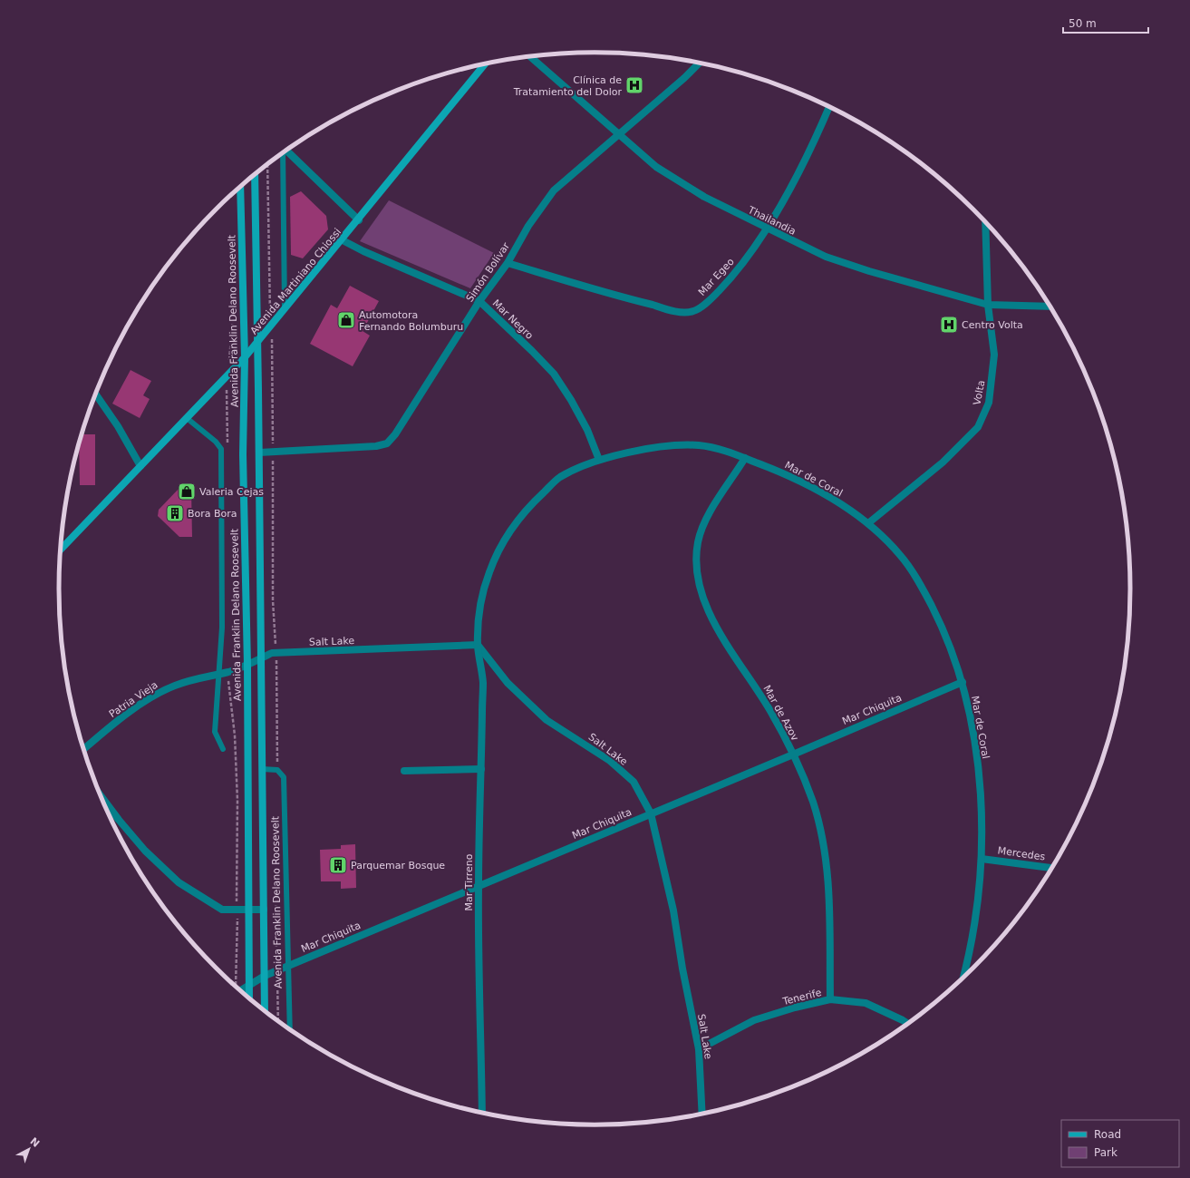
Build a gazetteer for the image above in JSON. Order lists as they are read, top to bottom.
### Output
{
  "streets": {
    "main road": ["Avenida Martiniano Chiossi", "Avenida Franklin Delano Roosevelt"],
    "street": [
      "Thailandia",
      "Simón Bolívar",
      "Mar Egeo",
      "Mar Negro",
      "Volta",
      "Mar de Coral",
      "Salt Lake",
      "Patria Vieja",
      "Mar Chiquita",
      "Mar de Azov",
      "Mercedes",
      "Mar Tirreno",
      "Tenerife"
    ]
  },
  "crossings": [
    ["Thailandia", "Simón Bolívar"],
    ["Thailandia", "Mar Egeo"],
    ["Thailandia", "Volta"],
    ["Simón Bolívar", "Mar Egeo"],
    ["Simón Bolívar", "Mar Negro"],
    ["Simón Bolívar", "Avenida Franklin Delano Roosevelt"],
    ["Avenida Martiniano Chiossi", "Mar Negro"],
    ["Avenida Martiniano Chiossi", "Avenida Franklin Delano Roosevelt"],
    ["Mar Negro", "Mar de Coral"],
    ["Avenida Franklin Delano Roosevelt", "Salt Lake"],
    ["Avenida Franklin Delano Roosevelt", "Patria Vieja"],
    ["Avenida Franklin Delano Roosevelt", "Mar Chiquita"],
    ["Volta", "Mar de Coral"],
    ["Mar de Coral", "Salt Lake"],
    ["Mar de Coral", "Mar Chiquita"],
    ["Mar de Coral", "Mar de Azov"],
    ["Mar de Coral", "Mercedes"],
    ["Mar de Coral", "Mar Tirreno"],
    ["Salt Lake", "Patria Vieja"],
    ["Salt Lake", "Mar Chiquita"],
    ["Salt Lake", "Mar Tirreno"],
    ["Salt Lake", "Tenerife"],
    ["Mar Chiquita", "Mar de Azov"],
    ["Mar Chiquita", "Mar Tirreno"],
    ["Mar de Azov", "Tenerife"]
  ],
  "places": {
    "hospital": ["Clínica de Tratamiento del Dolor", "Centro Volta"],
    "shop": ["Automotora Fernando Bolumburu", "Valeria Cejas"],
    "building": ["Bora Bora", "Parquemar Bosque"]
  },
  "legend": ["Road", "Park"],
  "scale_bar": "50 m",
  "north": "top right"
}
